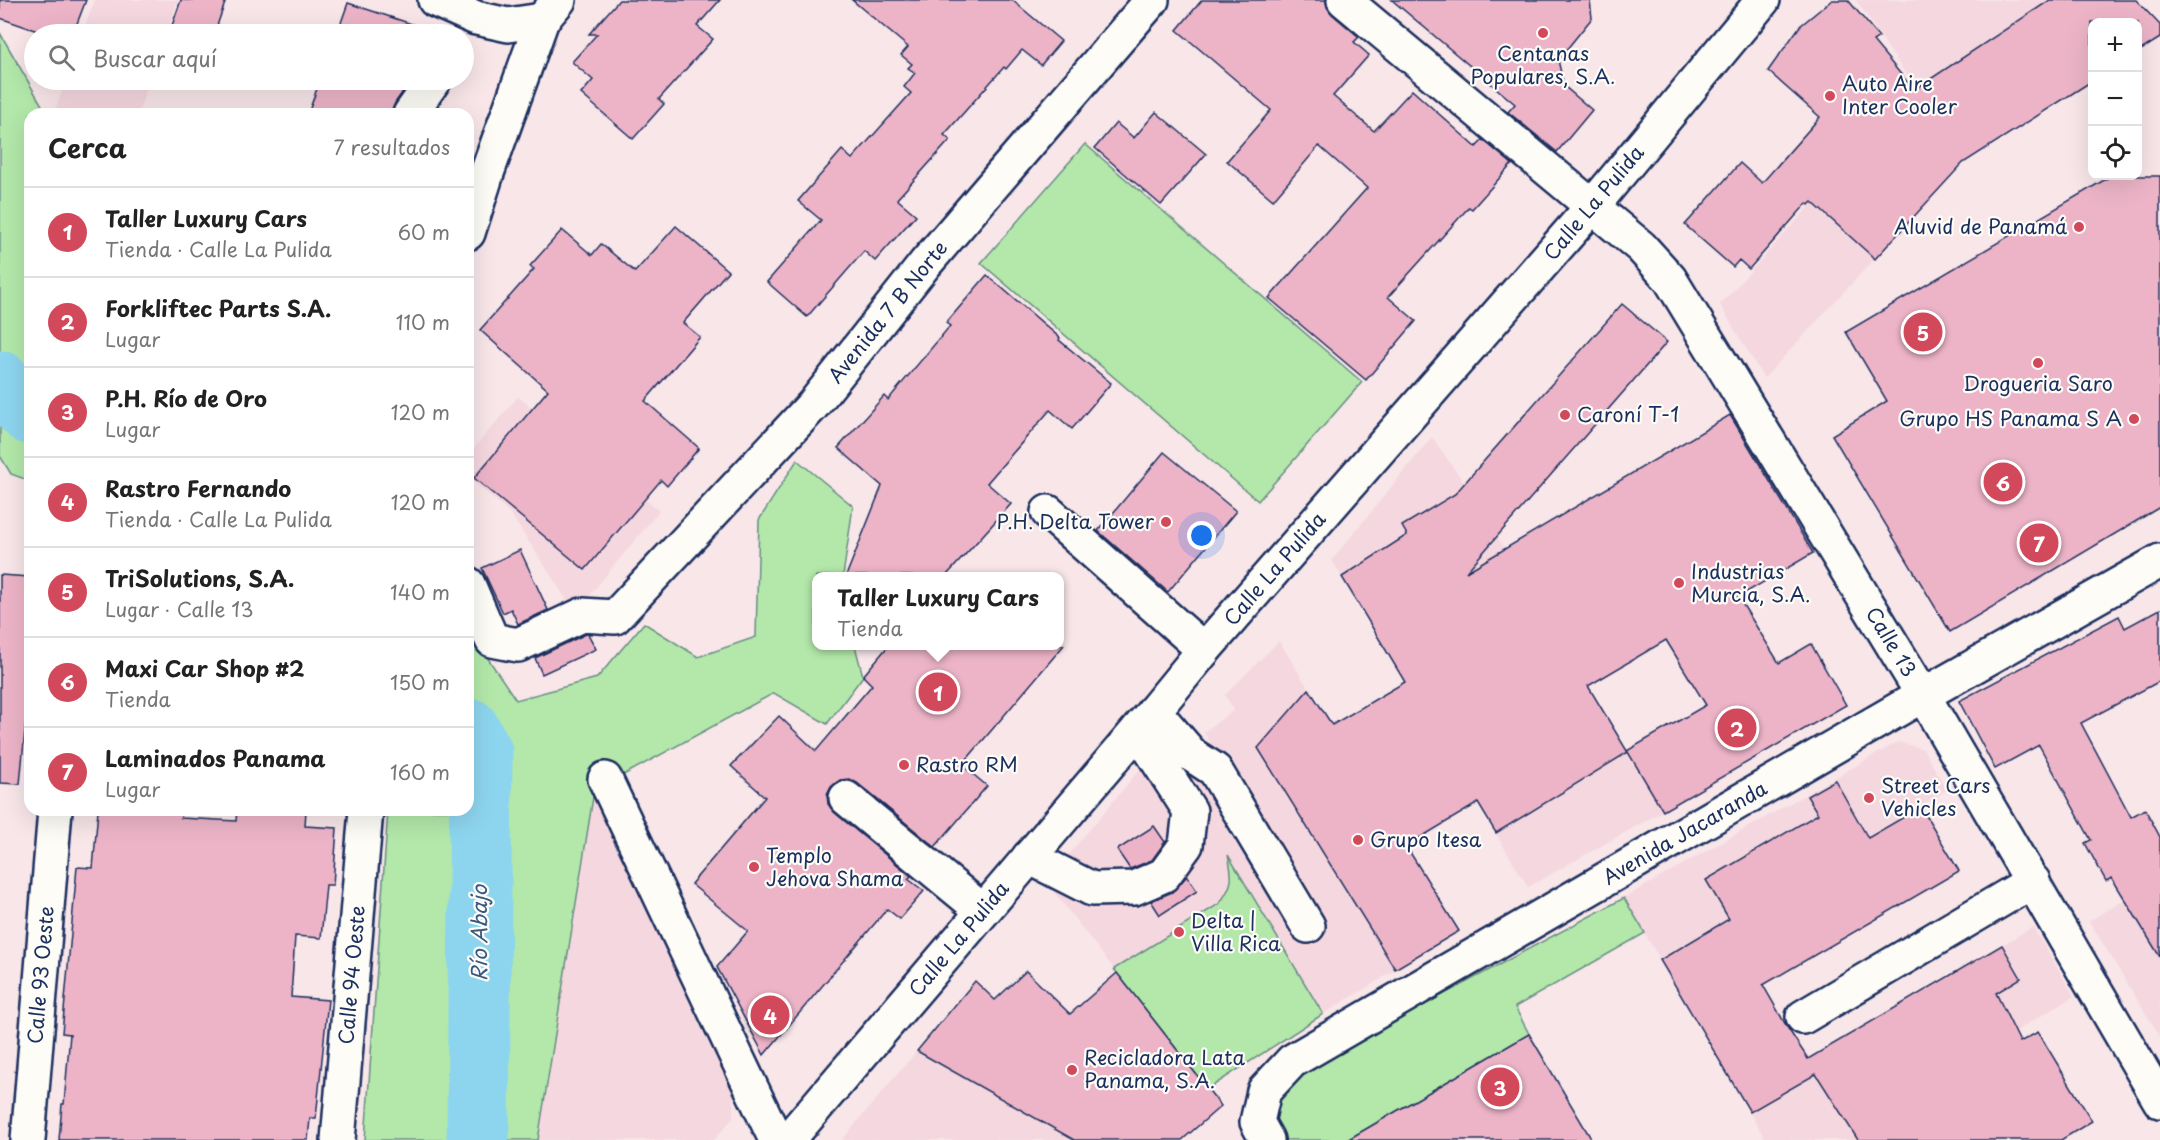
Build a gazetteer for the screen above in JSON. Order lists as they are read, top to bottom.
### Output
{
  "streets": {
    "street": [
      "Calle La Pulida",
      "Avenida 7 B Norte",
      "Calle 13",
      "Avenida Jacaranda",
      "Calle 93 Oeste",
      "Calle 94 Oeste"
    ]
  },
  "crossings": [
    ["Calle La Pulida", "Calle 13"],
    ["Calle 13", "Avenida Jacaranda"]
  ],
  "water": ["Río Abajo"],
  "places": [
    "Centanas Populares, S.A.",
    "Auto Aire Inter Cooler",
    "Aluvid de Panamá",
    "Drogueria Saro",
    "Caroní T-1",
    "Grupo HS Panama S A",
    "P.H. Delta Tower",
    "Industrias Murcia, S.A.",
    "Rastro RM",
    "Street Cars Vehicles",
    "Grupo Itesa",
    "Templo Jehova Shama",
    "Delta | Villa Rica",
    "Recicladora Lata Panama, S.A."
  ],
  "page": {
    "map_buttons": ["+", "−"],
    "search": "Buscar aquí",
    "heading": ["Cerca", "7 resultados"],
    "list": [
      {
        "mark": "1",
        "name": "Taller Luxury Cars",
        "note": "Tienda · Calle La Pulida",
        "value": "60 m"
      },
      {
        "mark": "2",
        "name": "Forkliftec Parts S.A.",
        "note": "Lugar",
        "value": "110 m"
      },
      {
        "mark": "3",
        "name": "P.H. Río de Oro",
        "note": "Lugar",
        "value": "120 m"
      },
      {
        "mark": "4",
        "name": "Rastro Fernando",
        "note": "Tienda · Calle La Pulida",
        "value": "120 m"
      },
      {
        "mark": "5",
        "name": "TriSolutions, S.A.",
        "note": "Lugar · Calle 13",
        "value": "140 m"
      },
      {
        "mark": "6",
        "name": "Maxi Car Shop #2",
        "note": "Tienda",
        "value": "150 m"
      },
      {
        "mark": "7",
        "name": "Laminados Panama",
        "note": "Lugar",
        "value": "160 m"
      }
    ],
    "pins": [
      "5",
      "6",
      "7",
      "1",
      "2",
      "4",
      "3"
    ],
    "popup": ["Taller Luxury Cars", "Tienda"]
  }
}
